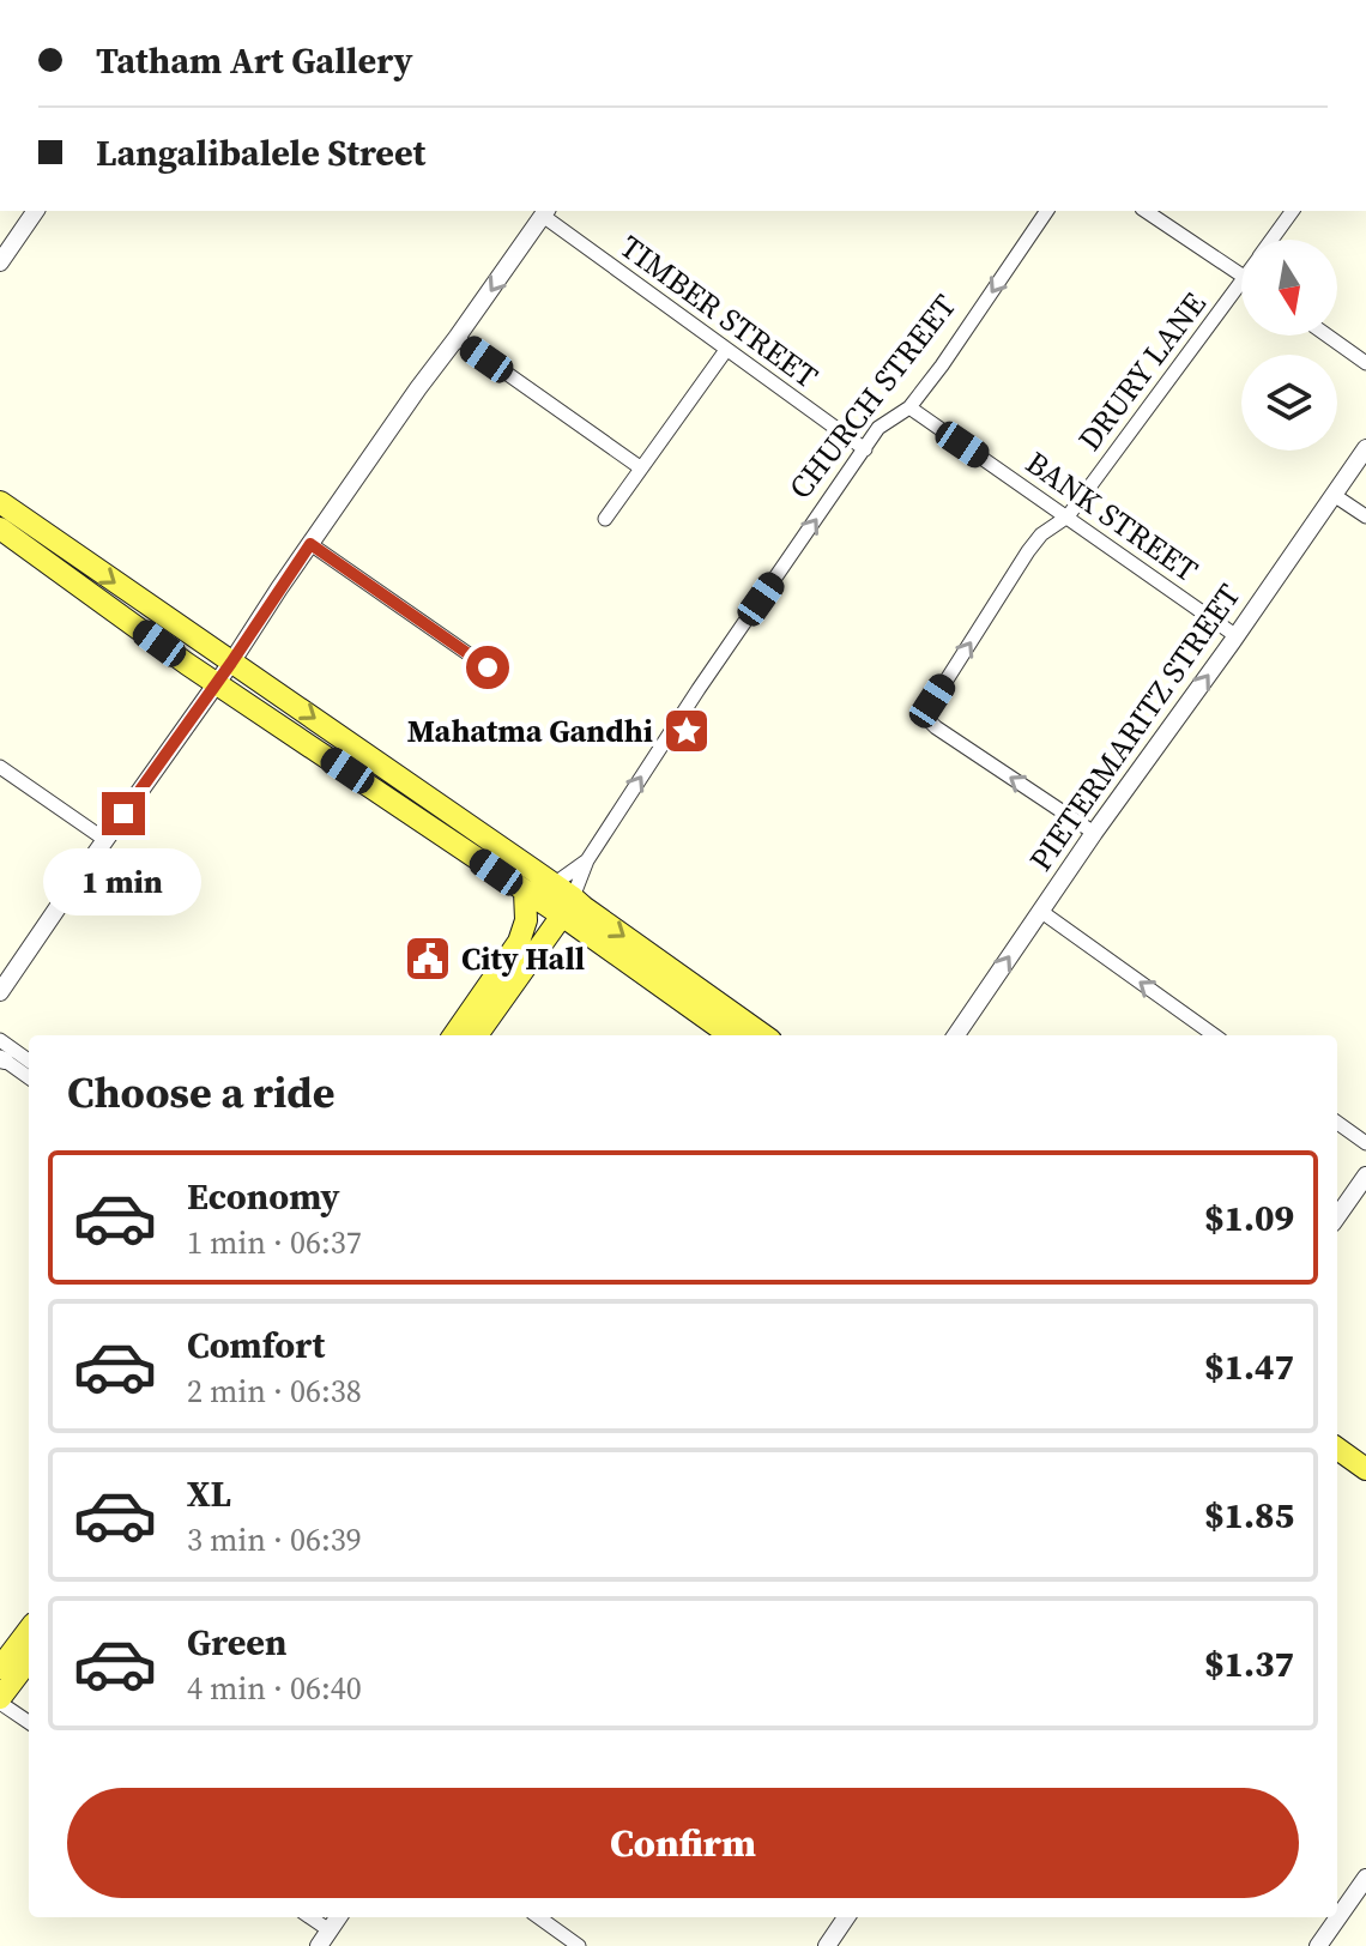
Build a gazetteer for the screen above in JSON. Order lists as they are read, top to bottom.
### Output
{
  "streets": {
    "main road": ["CHURCH STREET"],
    "street": [
      "TIMBER STREET",
      "DRURY LANE",
      "BANK STREET",
      "PIETERMARITZ STREET"
    ]
  },
  "crossings": [
    ["TIMBER STREET", "CHURCH STREET"],
    ["DRURY LANE", "BANK STREET"],
    ["DRURY LANE", "PIETERMARITZ STREET"],
    ["CHURCH STREET", "BANK STREET"],
    ["BANK STREET", "PIETERMARITZ STREET"]
  ],
  "one_way": ["PIETERMARITZ STREET"],
  "places": {
    "place": ["Mahatma Gandhi"],
    "public building": ["City Hall"]
  },
  "north": "bottom",
  "page": {
    "banner": ["Tatham Art Gallery", "Langalibalele Street"],
    "bubble": "1 min",
    "heading": "Choose a ride",
    "list": [
      {
        "name": "Economy",
        "note": "1 min · 06:37",
        "value": "$1.09"
      },
      {
        "name": "Comfort",
        "note": "2 min · 06:38",
        "value": "$1.47"
      },
      {
        "name": "XL",
        "note": "3 min · 06:39",
        "value": "$1.85"
      },
      {
        "name": "Green",
        "note": "4 min · 06:40",
        "value": "$1.37"
      }
    ],
    "buttons": "Confirm"
  }
}
